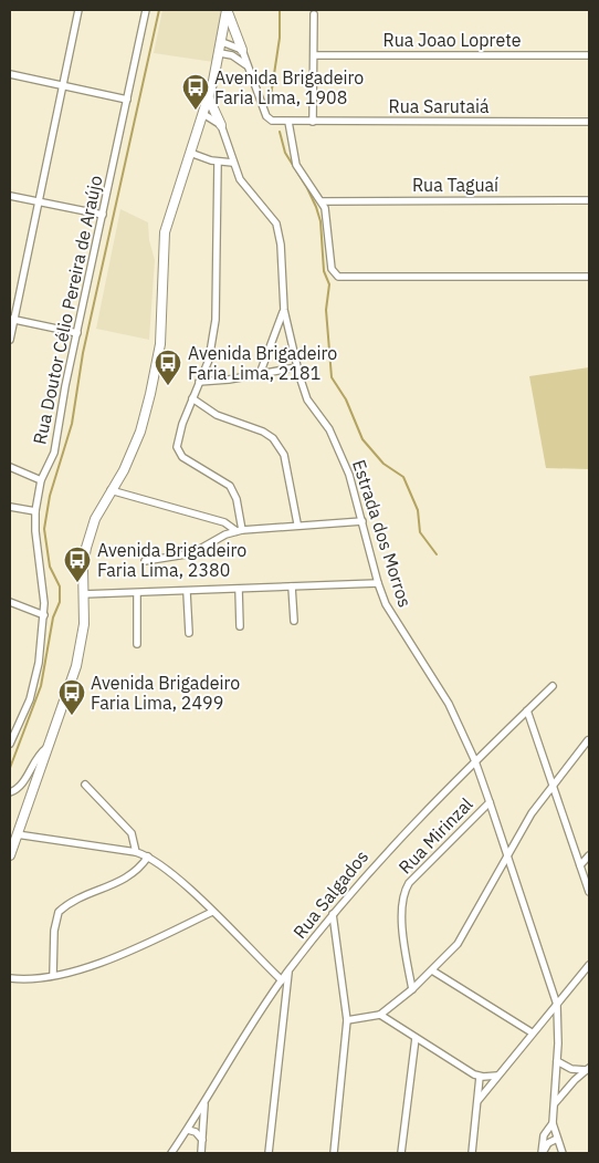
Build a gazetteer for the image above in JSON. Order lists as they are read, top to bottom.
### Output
{
  "streets": {
    "street": [
      "Rua Joao Loprete",
      "Rua Sarutaiá",
      "Rua Taguaí",
      "Rua Doutor Célio Pereira de Araújo",
      "Estrada dos Morros",
      "Rua Mirinzal",
      "Rua Salgados"
    ]
  },
  "crossings": [
    ["Estrada dos Morros", "Rua Mirinzal"],
    ["Estrada dos Morros", "Rua Salgados"]
  ],
  "places": {
    "bus stop": [
      "Avenida Brigadeiro Faria Lima, 1908",
      "Avenida Brigadeiro Faria Lima, 2181",
      "Avenida Brigadeiro Faria Lima, 2380",
      "Avenida Brigadeiro Faria Lima, 2499"
    ]
  }
}
